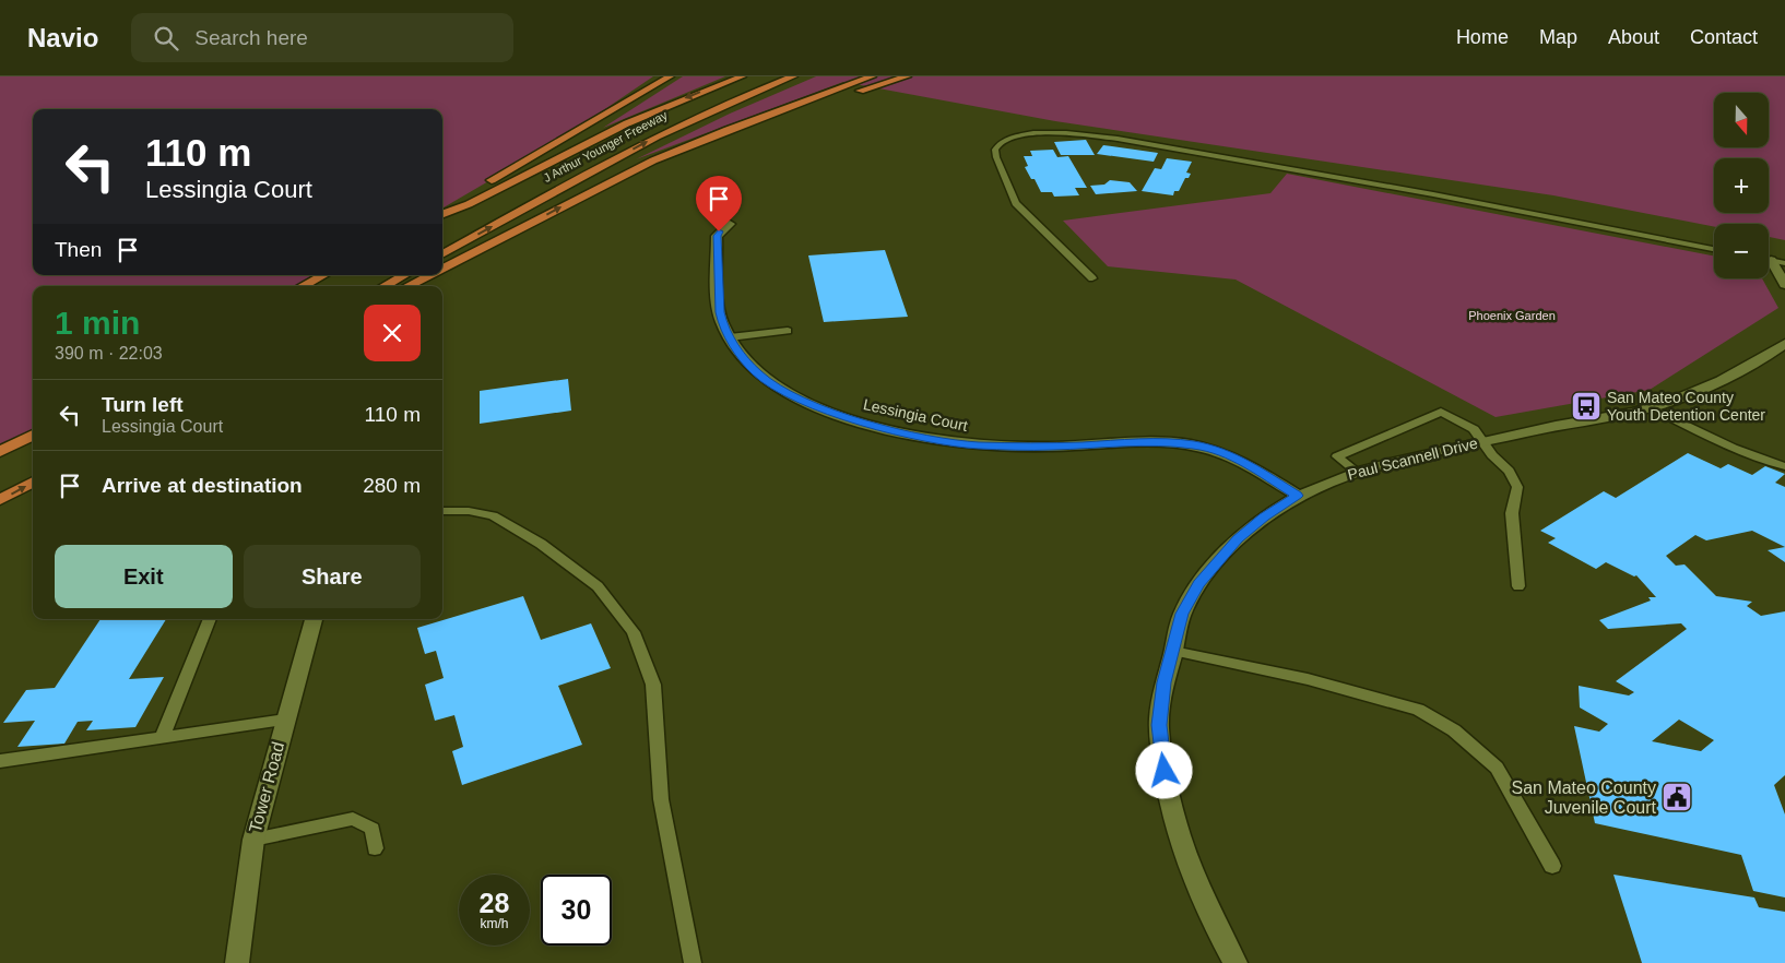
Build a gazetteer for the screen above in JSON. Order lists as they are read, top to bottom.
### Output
{
  "streets": {
    "highway": ["J Arthur Younger Freeway"],
    "street": ["Lessingia Court", "Paul Scannell Drive", "Tower Road"]
  },
  "crossings": [
    ["Lessingia Court", "Paul Scannell Drive"]
  ],
  "parks": ["Phoenix Garden"],
  "places": {
    "bus stop": ["San Mateo County Youth Detention Center"],
    "public building": ["San Mateo County Juvenile Court"]
  },
  "north": "bottom",
  "page": {
    "header": "Navio",
    "search": "Search here",
    "nav": [
      "Home",
      "Map",
      "About",
      "Contact"
    ],
    "map_buttons": ["+", "−"],
    "turn": ["110 m", "Lessingia Court"],
    "then": "Then",
    "heading": ["1 min", "390 m · 22:03"],
    "list": [
      {
        "name": "Turn left",
        "note": "Lessingia Court",
        "value": "110 m"
      },
      {
        "name": "Arrive at destination",
        "value": "280 m"
      }
    ],
    "buttons": ["Exit", "Share"],
    "speed": "28 km/h",
    "limit": "30"
  }
}
